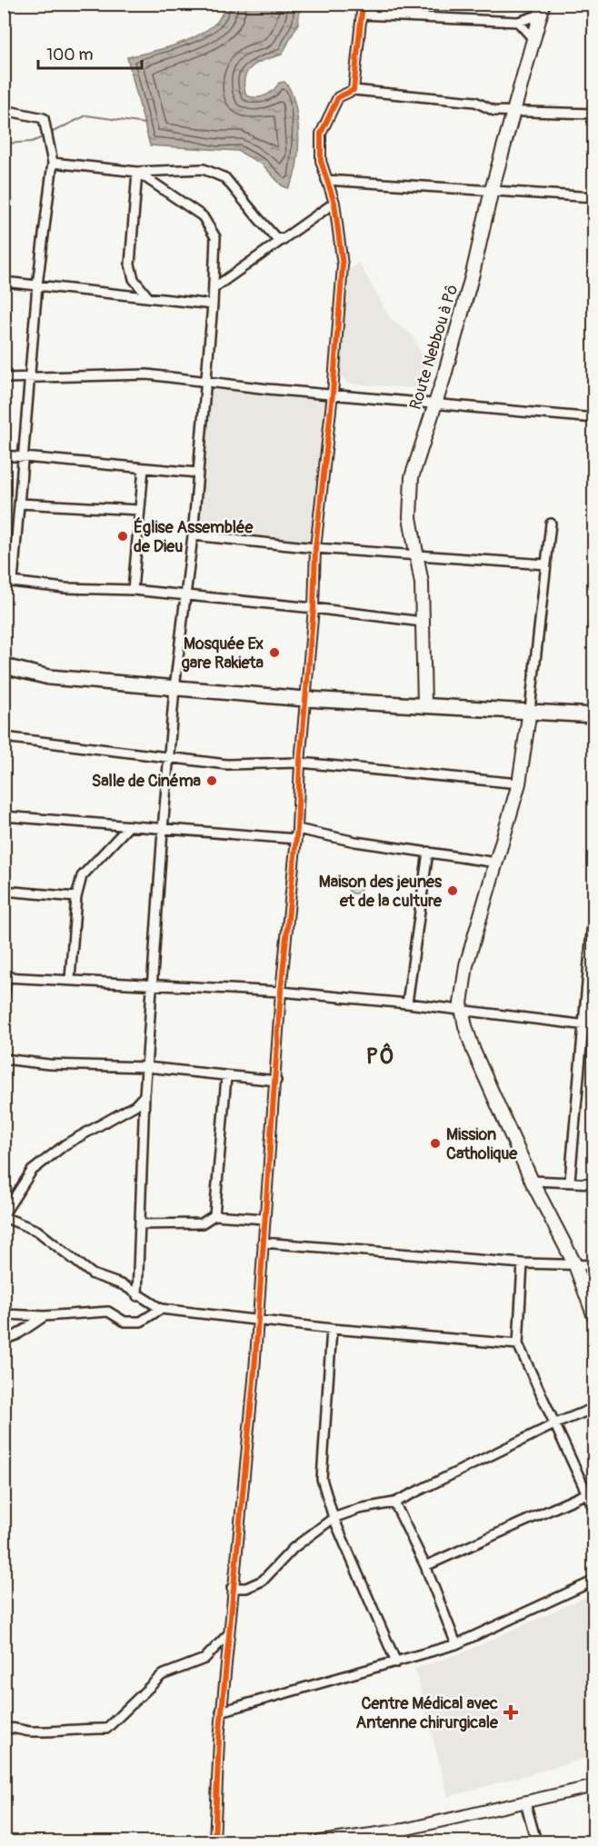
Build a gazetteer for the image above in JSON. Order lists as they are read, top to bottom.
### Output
{
  "streets": {
    "main road": ["Route Nebbou à Pô"]
  },
  "districts": ["PÔ"],
  "places": {
    "other": [
      "Église Assemblée de Dieu",
      "Mosquée Ex gare Rakieta",
      "Salle de Cinéma",
      "Maison des jeunes et de la culture",
      "Mission Catholique"
    ],
    "health": ["Centre Médical avec Antenne chirurgicale"]
  },
  "scale_bar": "100 m"
}
